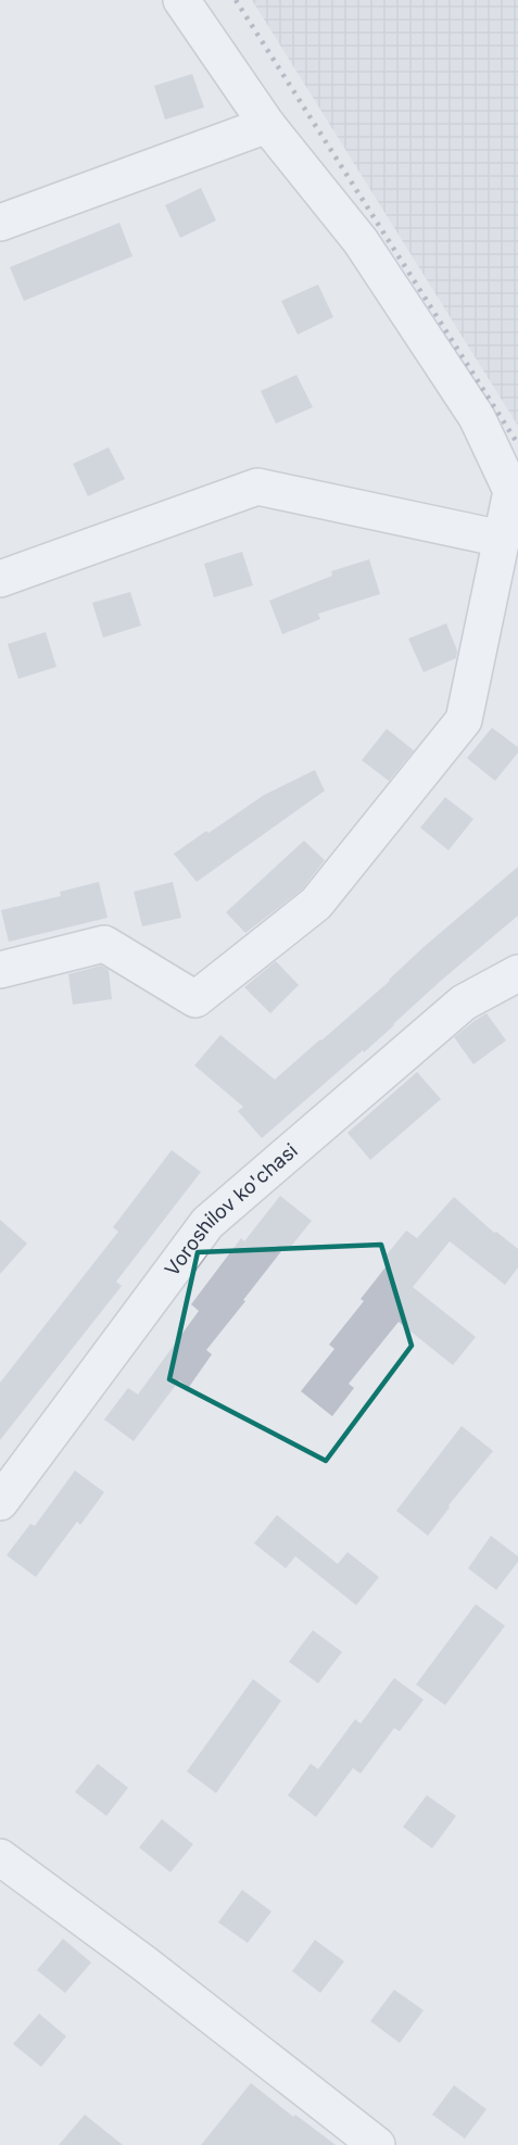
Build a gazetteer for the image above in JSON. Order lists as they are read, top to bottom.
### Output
{
  "streets": {
    "street": ["Voroshilov ko'chasi"]
  }
}
